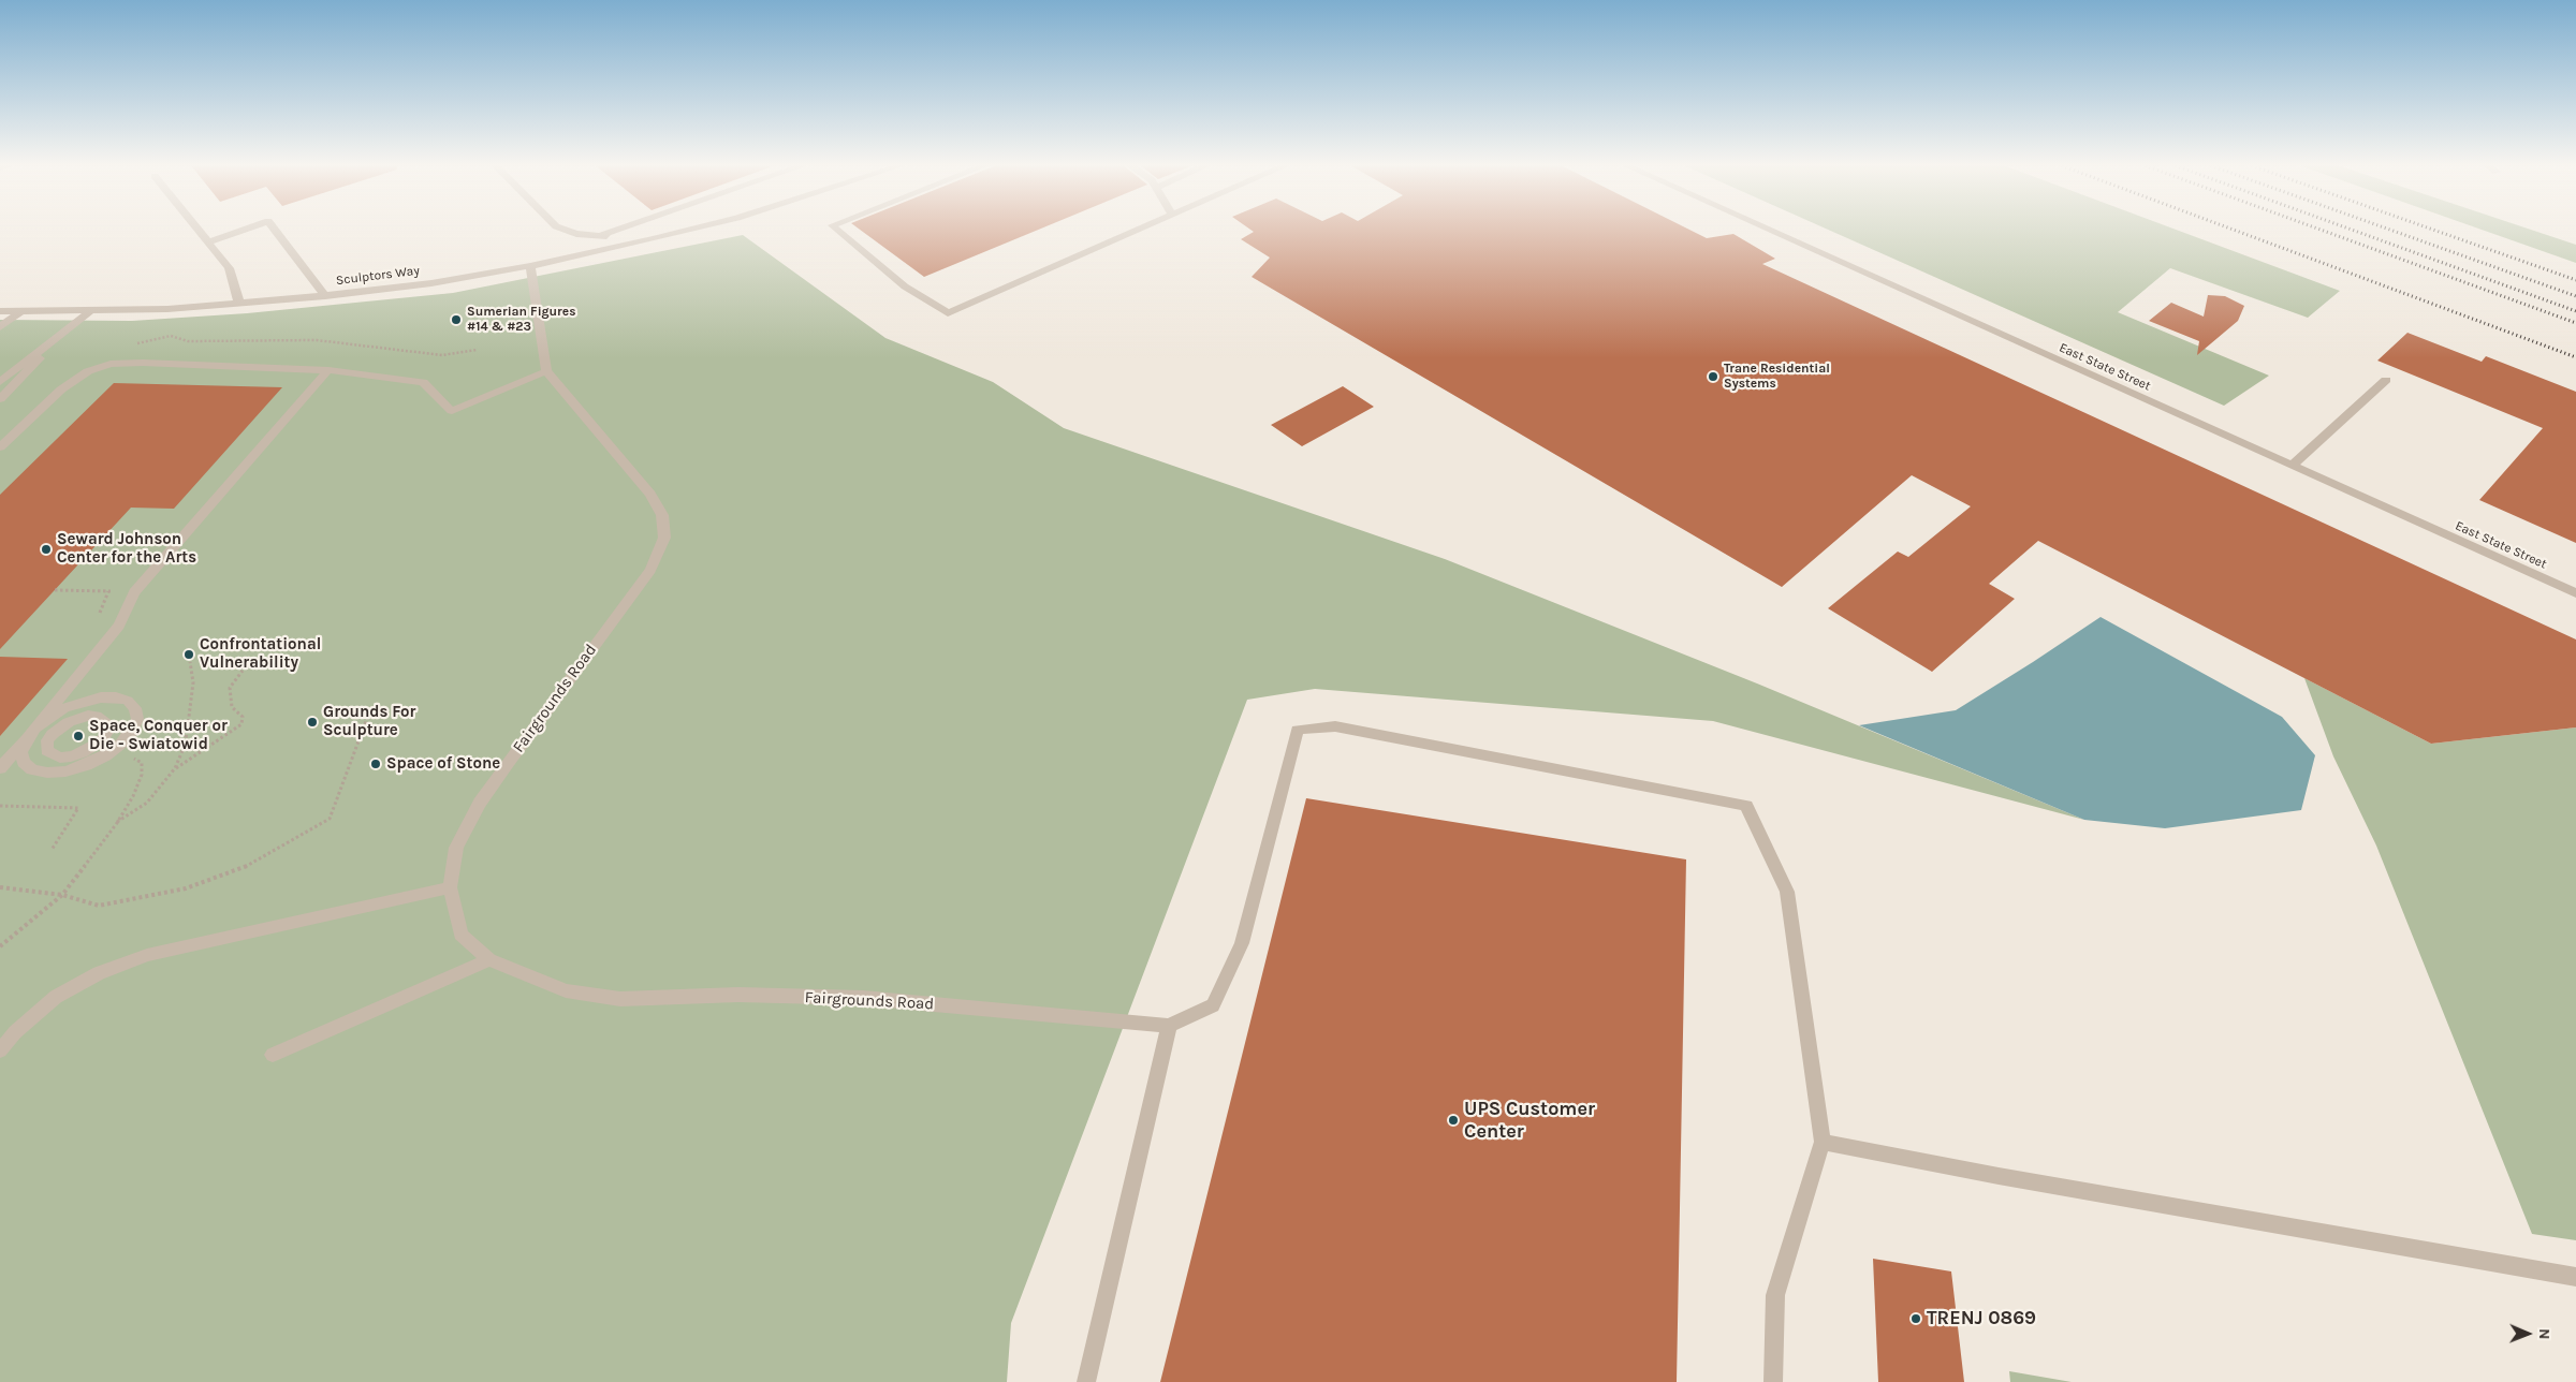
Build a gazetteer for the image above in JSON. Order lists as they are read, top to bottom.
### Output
{
  "streets": {
    "street": ["Sculptors Way", "East State Street", "Fairgrounds Road"]
  },
  "places": [
    "Sumerian Figures #14 & #23",
    "Trane Residential Systems",
    "Seward Johnson Center for the Arts",
    "Confrontational Vulnerability",
    "Grounds For Sculpture",
    "Space, Conquer or Die - Swiatowid",
    "Space of Stone",
    "UPS Customer Center",
    "TRENJ 0869"
  ],
  "north": "right"
}
